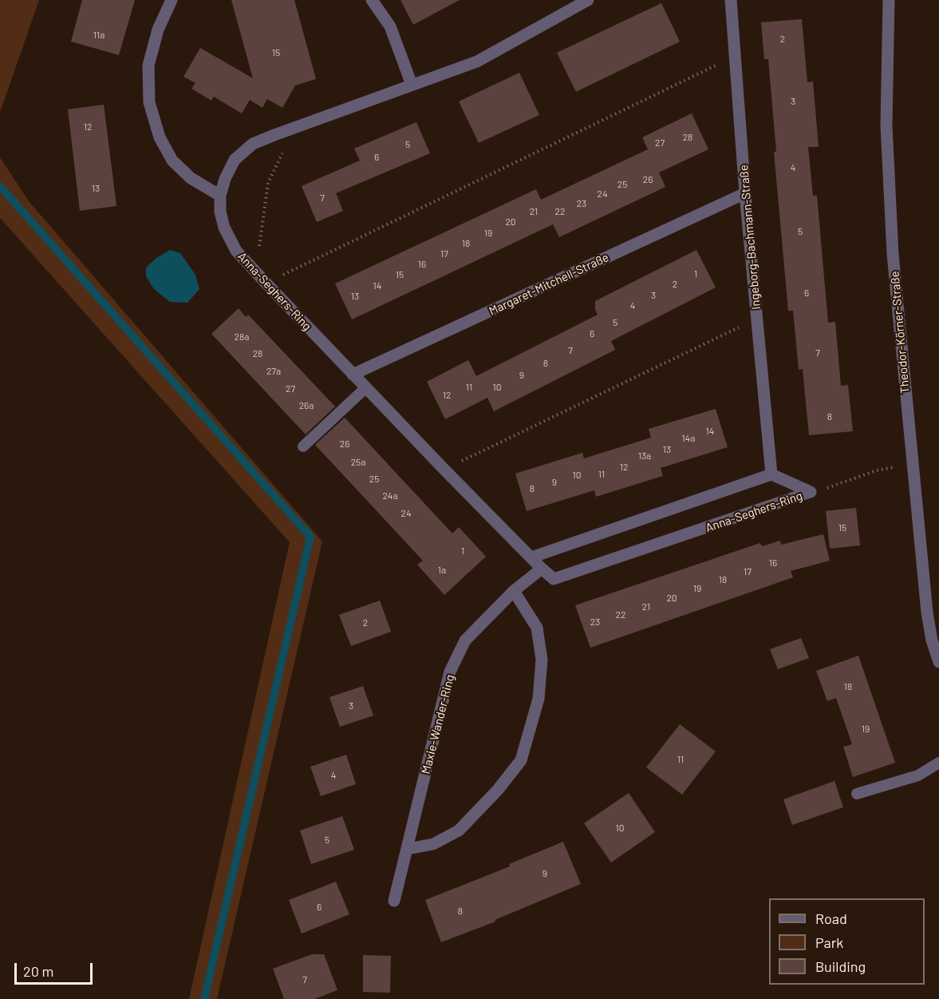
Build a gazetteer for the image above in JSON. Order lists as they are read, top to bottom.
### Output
{
  "streets": {
    "street": [
      "Ingeborg-Bachmann-Straße",
      "Margaret-Mitchell-Straße",
      "Anna-Seghers-Ring",
      "Theodor-Körner-Straße",
      "Maxie-Wander-Ring"
    ]
  },
  "crossings": [
    ["Ingeborg-Bachmann-Straße", "Margaret-Mitchell-Straße"],
    ["Ingeborg-Bachmann-Straße", "Anna-Seghers-Ring"],
    ["Margaret-Mitchell-Straße", "Anna-Seghers-Ring"],
    ["Anna-Seghers-Ring", "Maxie-Wander-Ring"]
  ],
  "house_numbers": [
    "11a",
    "2",
    "15",
    "3",
    "12",
    "28",
    "27",
    "5",
    "6",
    "4",
    "26",
    "25",
    "13",
    "24",
    "7",
    "23",
    "21",
    "22",
    "20",
    "5",
    "19",
    "18",
    "17",
    "16",
    "1",
    "15",
    "2",
    "14",
    "6",
    "3",
    "13",
    "4",
    "5",
    "6",
    "28a",
    "7",
    "7",
    "28",
    "8",
    "27a",
    "9",
    "11",
    "10",
    "27",
    "12",
    "26a",
    "8",
    "14",
    "14a",
    "26",
    "13",
    "13a",
    "25a",
    "12",
    "11",
    "10",
    "25",
    "9",
    "8",
    "24a",
    "24",
    "15",
    "1",
    "16",
    "1a",
    "17",
    "18",
    "19",
    "20",
    "21",
    "22",
    "23",
    "2",
    "18",
    "3",
    "19",
    "11",
    "4",
    "10",
    "5",
    "9",
    "6",
    "8",
    "7"
  ],
  "legend": ["Road", "Park", "Building"],
  "scale_bar": "20 m"
}
